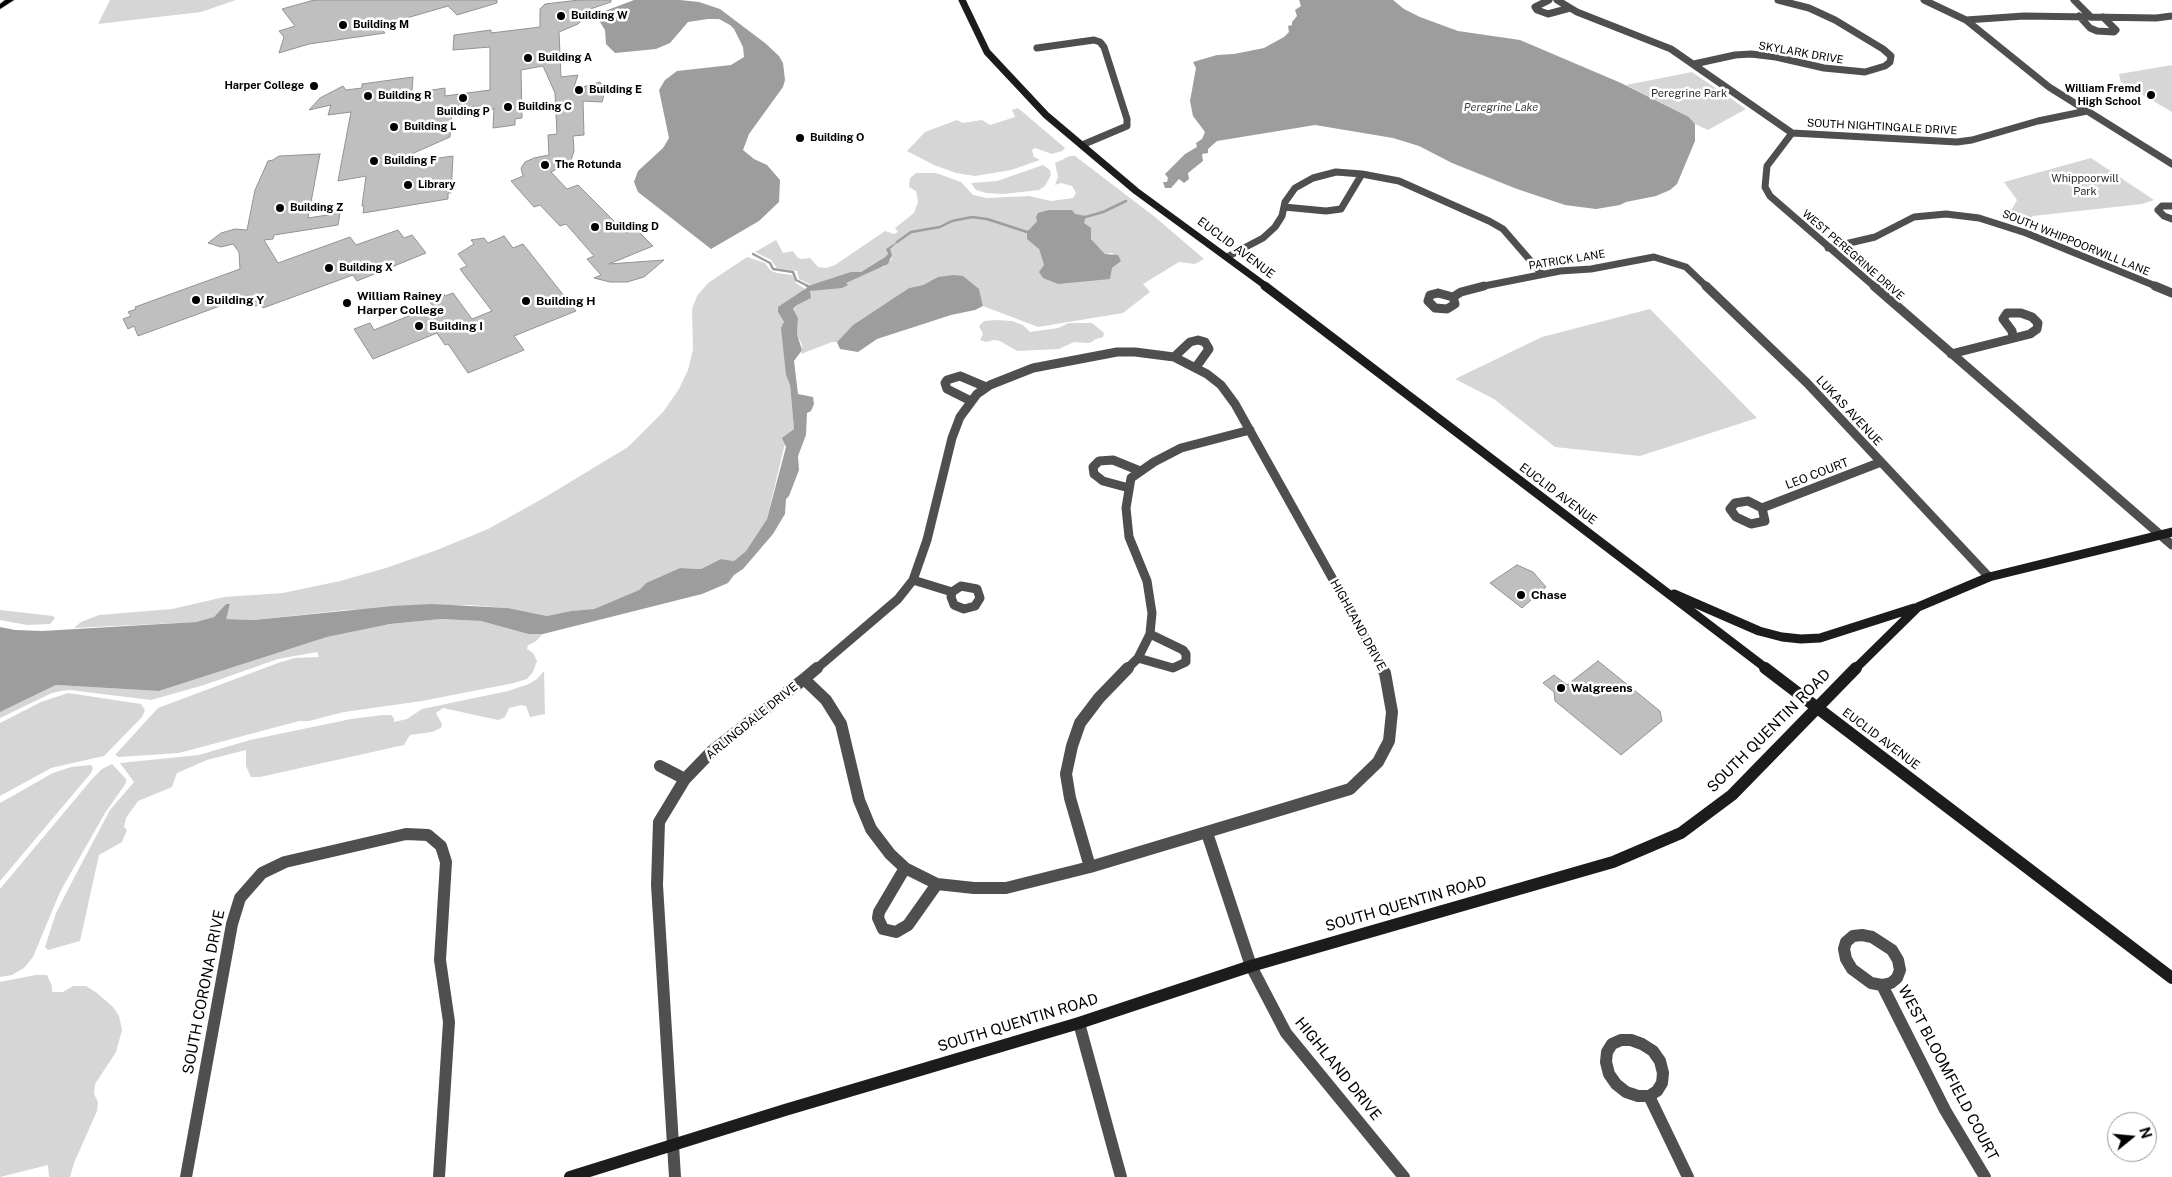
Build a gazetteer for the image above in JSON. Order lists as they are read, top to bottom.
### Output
{
  "streets": {
    "main road": ["EUCLID AVENUE", "SOUTH QUENTIN ROAD"],
    "street": [
      "SKYLARK DRIVE",
      "SOUTH NIGHTINGALE DRIVE",
      "SOUTH WHIPPOORWILL LANE",
      "WEST PEREGRINE DRIVE",
      "PATRICK LANE",
      "LUKAS AVENUE",
      "LEO COURT",
      "HIGHLAND DRIVE",
      "ARLINGDALE DRIVE",
      "SOUTH CORONA DRIVE",
      "WEST BLOOMFIELD COURT"
    ]
  },
  "crossings": [
    ["SOUTH NIGHTINGALE DRIVE", "WEST PEREGRINE DRIVE"],
    ["SOUTH WHIPPOORWILL LANE", "WEST PEREGRINE DRIVE"],
    ["EUCLID AVENUE", "SOUTH QUENTIN ROAD"],
    ["WEST PEREGRINE DRIVE", "SOUTH QUENTIN ROAD"],
    ["PATRICK LANE", "LUKAS AVENUE"],
    ["LUKAS AVENUE", "LEO COURT"],
    ["LUKAS AVENUE", "SOUTH QUENTIN ROAD"],
    ["HIGHLAND DRIVE", "ARLINGDALE DRIVE"],
    ["HIGHLAND DRIVE", "SOUTH QUENTIN ROAD"],
    ["ARLINGDALE DRIVE", "SOUTH QUENTIN ROAD"]
  ],
  "water": ["Peregrine Lake"],
  "parks": ["Peregrine Park", "Whippoorwill Park"],
  "places": [
    "Building W",
    "Building M",
    "Building A",
    "Harper College",
    "Building E",
    "William Fremd High School",
    "Building R",
    "Building P",
    "Building C",
    "Building L",
    "Building O",
    "Building F",
    "The Rotunda",
    "Library",
    "Building Z",
    "Building D",
    "Building X",
    "Building Y",
    "Building H",
    "William Rainey Harper College",
    "Building I",
    "Chase",
    "Walgreens"
  ],
  "north": "right"
}
